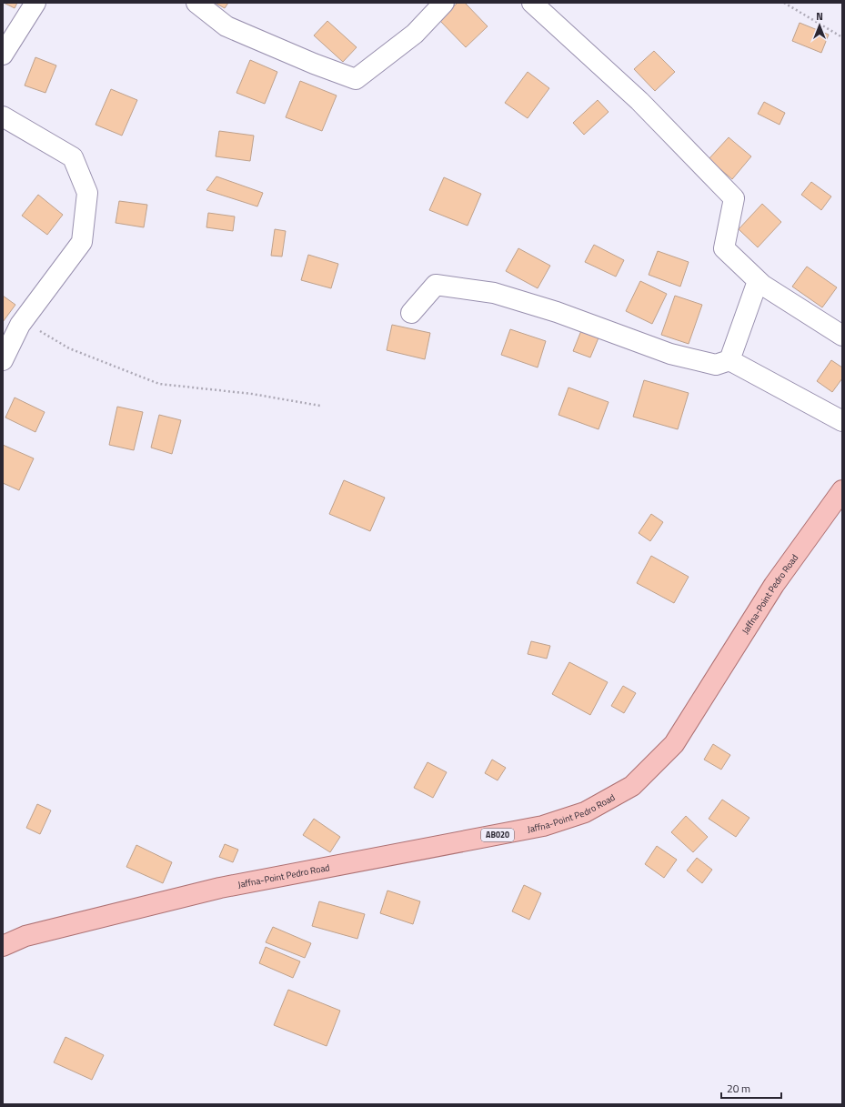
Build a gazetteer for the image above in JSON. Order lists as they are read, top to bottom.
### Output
{
  "streets": {
    "main road": ["Jaffna-Point Pedro Road", "AB020"]
  },
  "scale_bar": "20 m",
  "north": "top"
}
